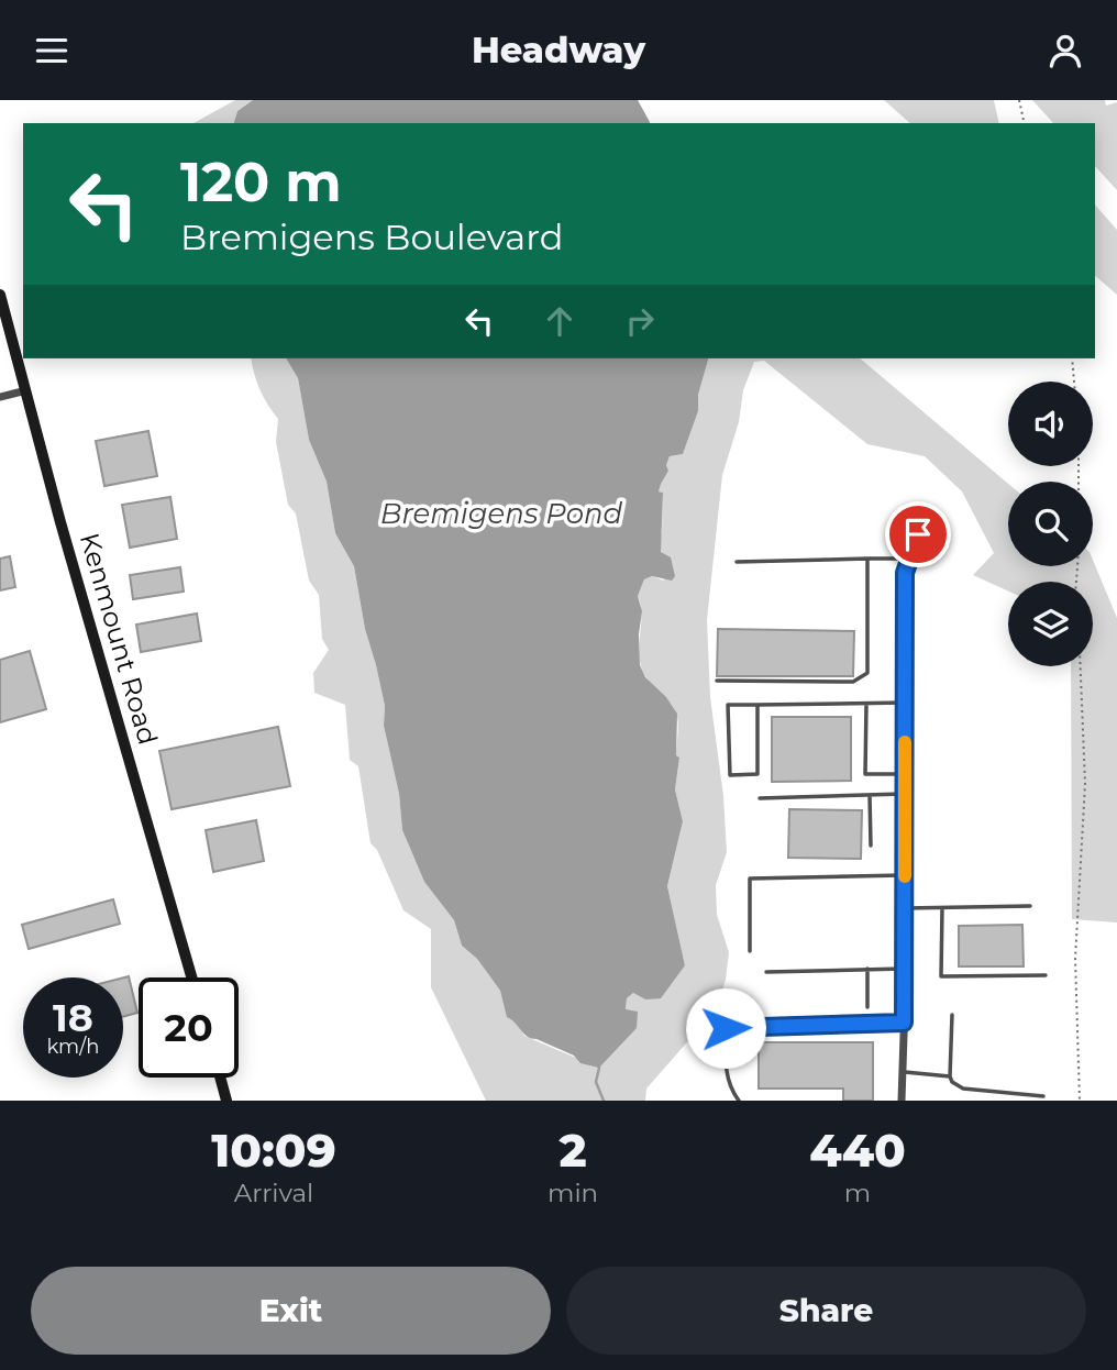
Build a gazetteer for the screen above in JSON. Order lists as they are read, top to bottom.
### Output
{
  "streets": {
    "main road": ["Kenmount Road"]
  },
  "water": ["Bremigens Pond"],
  "page": {
    "header": "Headway",
    "turn": ["120 m", "Bremigens Boulevard"],
    "speed": "18 km/h",
    "limit": "20",
    "eta": [
      "10:09",
      "Arrival",
      "2",
      "min",
      "440",
      "m"
    ],
    "buttons": ["Exit", "Share"]
  }
}
